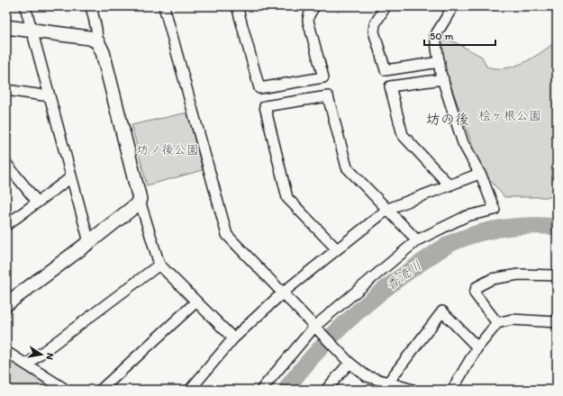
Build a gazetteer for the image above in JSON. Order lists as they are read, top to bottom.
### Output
{
  "districts": ["坊の後"],
  "water": ["香流川"],
  "parks": ["桧ヶ根公園", "坊ノ後公園"],
  "scale_bar": "50 m",
  "north": "right"
}
